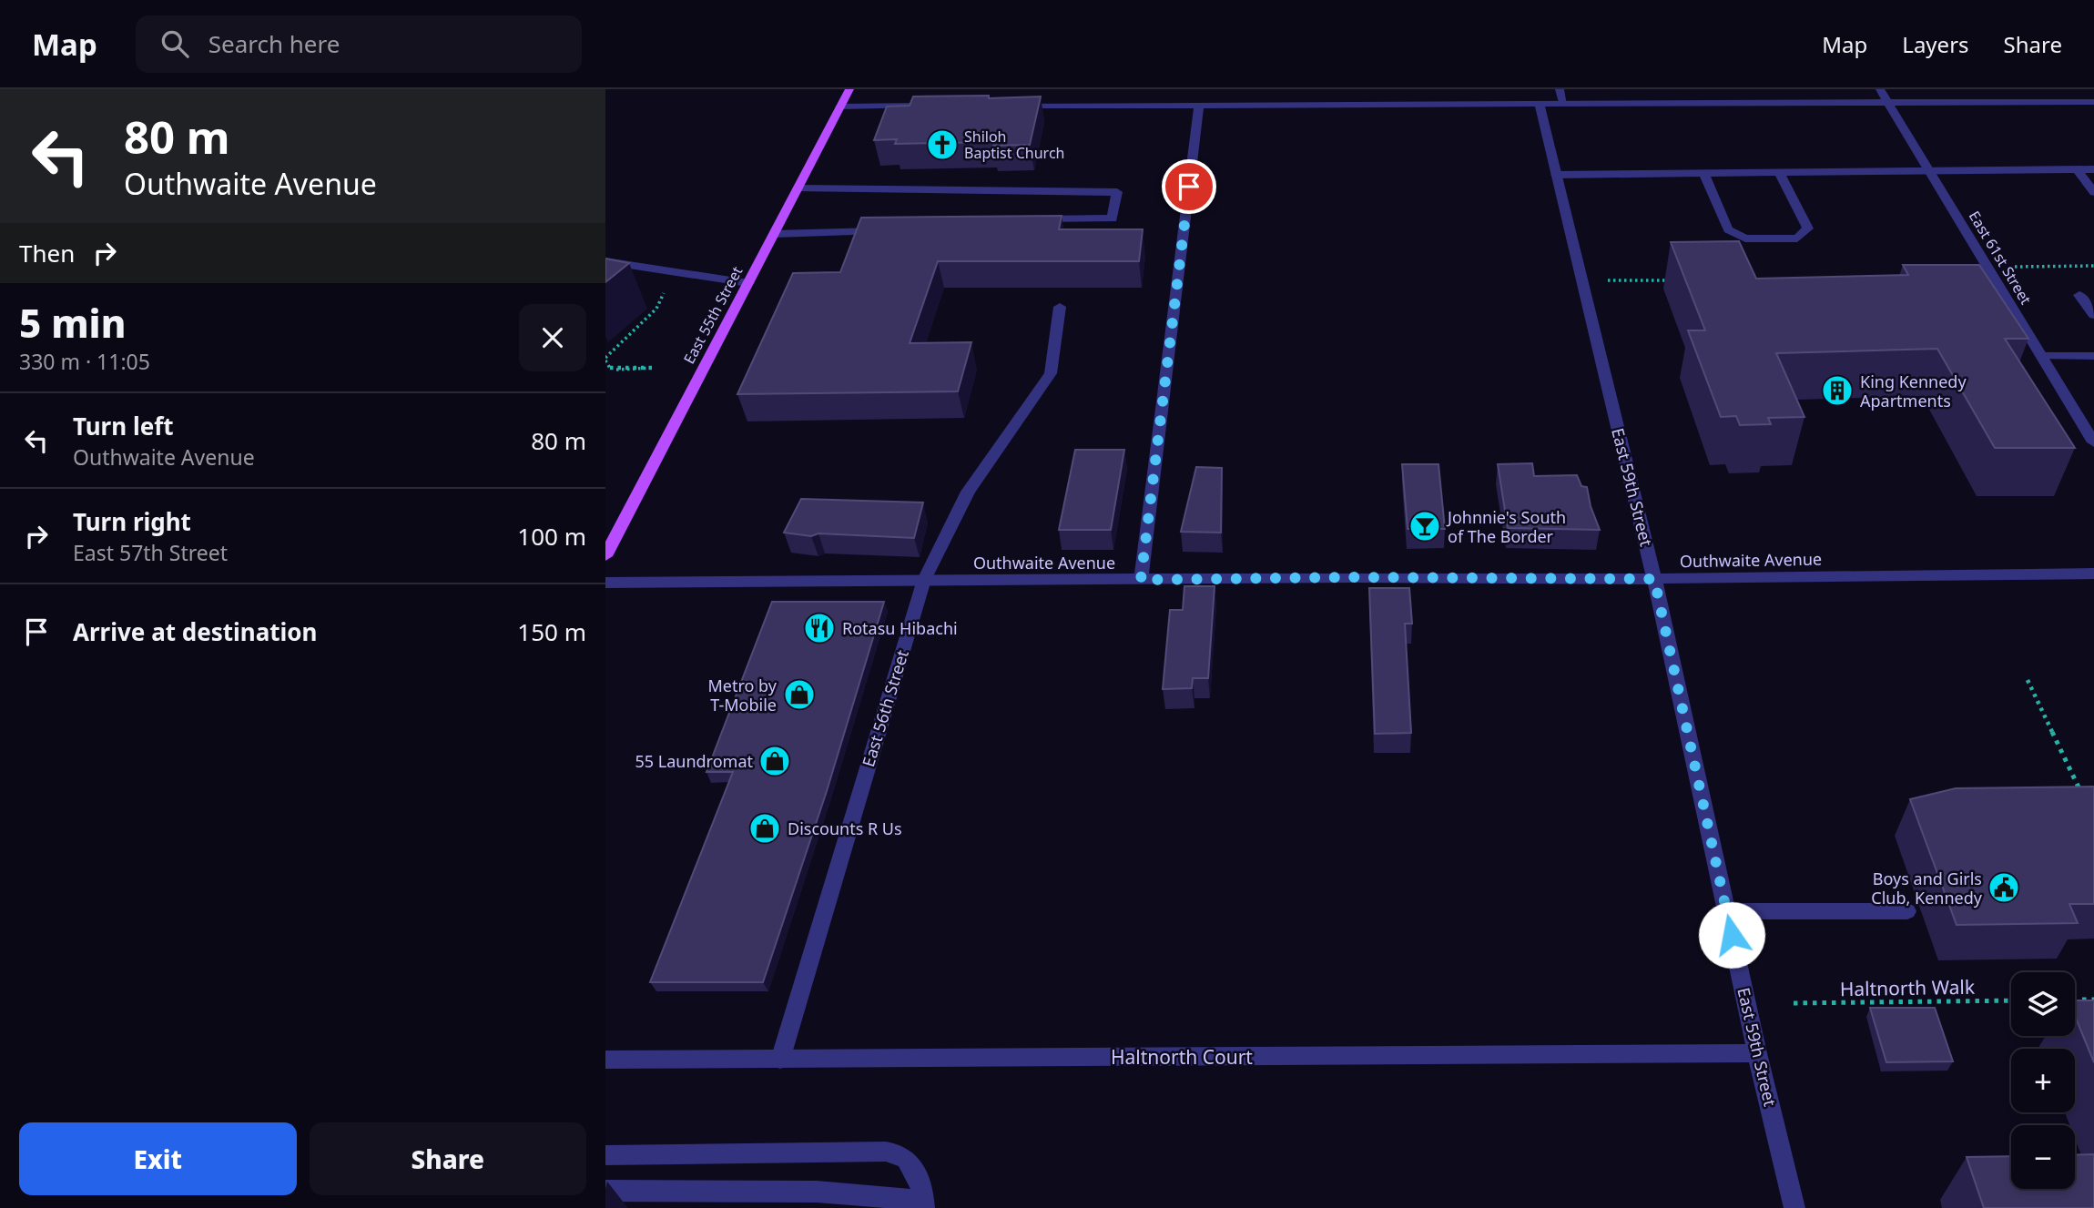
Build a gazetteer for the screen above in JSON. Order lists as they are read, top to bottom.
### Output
{
  "streets": {
    "main road": ["East 55th Street"],
    "street": [
      "East 61st Street",
      "East 59th Street",
      "Outhwaite Avenue",
      "East 56th Street",
      "Haltnorth Court"
    ],
    "path": ["Haltnorth Walk"]
  },
  "crossings": [
    ["East 59th Street", "Outhwaite Avenue"],
    ["East 59th Street", "Haltnorth Court"],
    ["Outhwaite Avenue", "East 56th Street"],
    ["East 56th Street", "Haltnorth Court"]
  ],
  "places": {
    "church": ["Shiloh Baptist Church"],
    "building": ["King Kennedy Apartments"],
    "bar": ["Johnnie's South of The Border"],
    "restaurant": ["Rotasu Hibachi"],
    "shop": ["Metro by T-Mobile", "55 Laundromat", "Discounts R Us"],
    "public building": ["Boys and Girls Club, Kennedy"]
  },
  "page": {
    "header": "Map",
    "search": "Search here",
    "nav": ["Map", "Layers", "Share"],
    "turn": ["80 m", "Outhwaite Avenue"],
    "then": "Then",
    "heading": ["5 min", "330 m · 11:05"],
    "list": [
      {
        "name": "Turn left",
        "note": "Outhwaite Avenue",
        "value": "80 m"
      },
      {
        "name": "Turn right",
        "note": "East 57th Street",
        "value": "100 m"
      },
      {
        "name": "Arrive at destination",
        "value": "150 m"
      }
    ],
    "map_buttons": ["+", "−"],
    "buttons": ["Exit", "Share"]
  }
}
